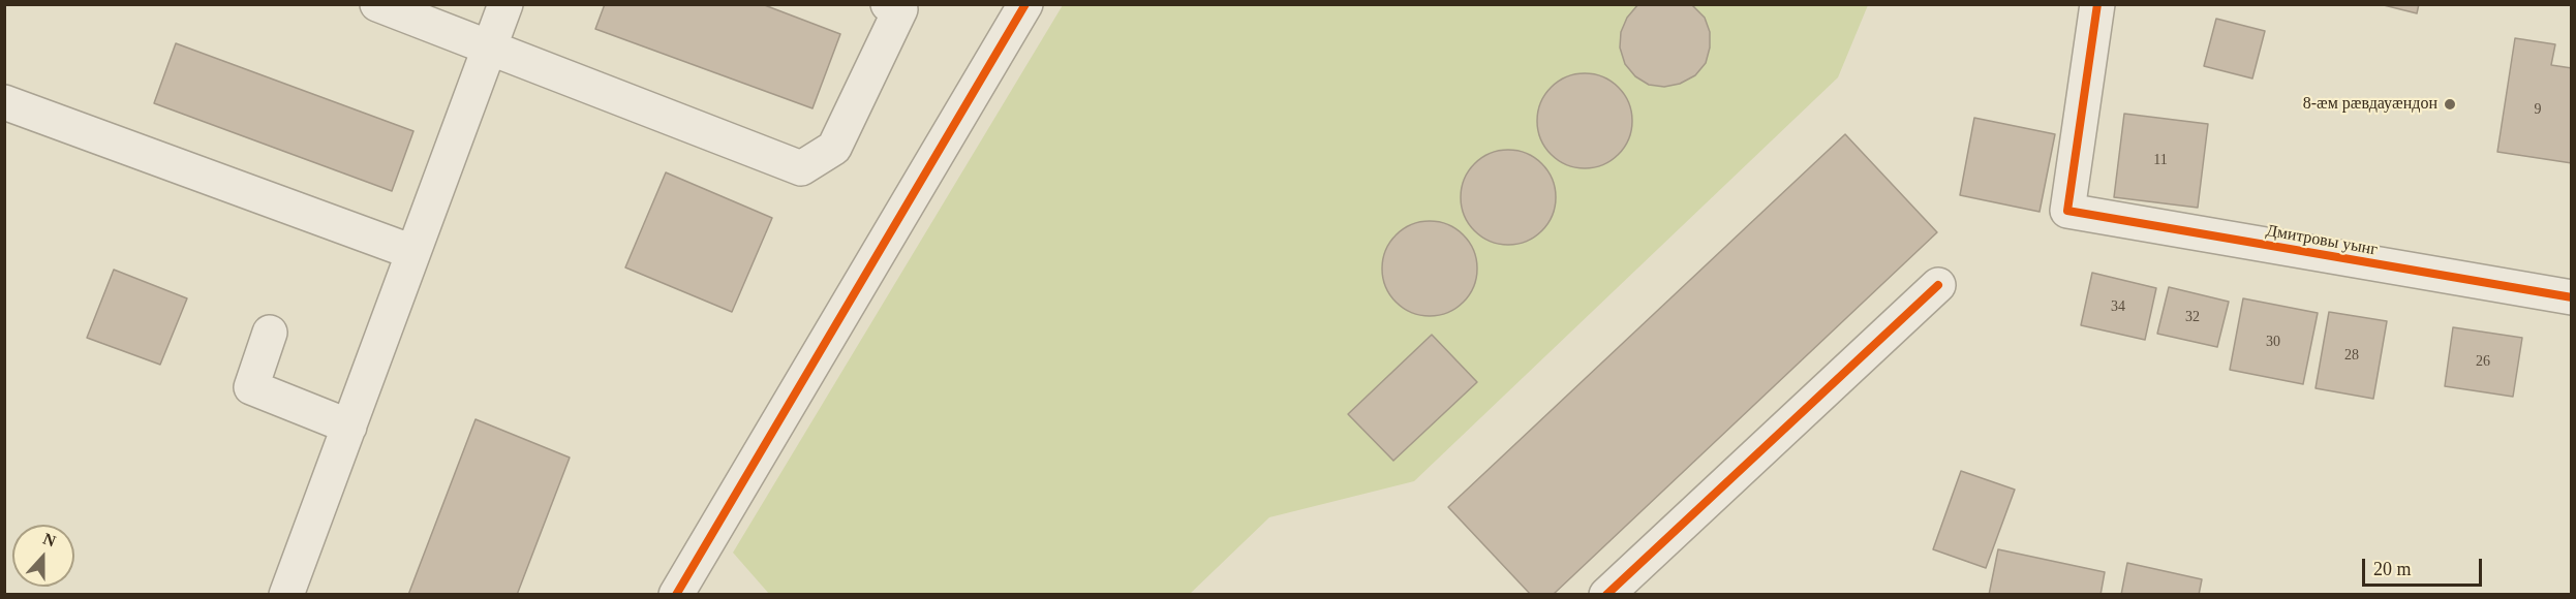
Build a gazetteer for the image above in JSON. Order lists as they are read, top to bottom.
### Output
{
  "streets": {
    "street": ["Дмитровы уынг"]
  },
  "places": ["8-æм рӕвдауӕндон"],
  "house_numbers": [
    "9",
    "11",
    "34",
    "32",
    "30",
    "28",
    "26"
  ],
  "scale_bar": "20 m",
  "north": "top"
}
